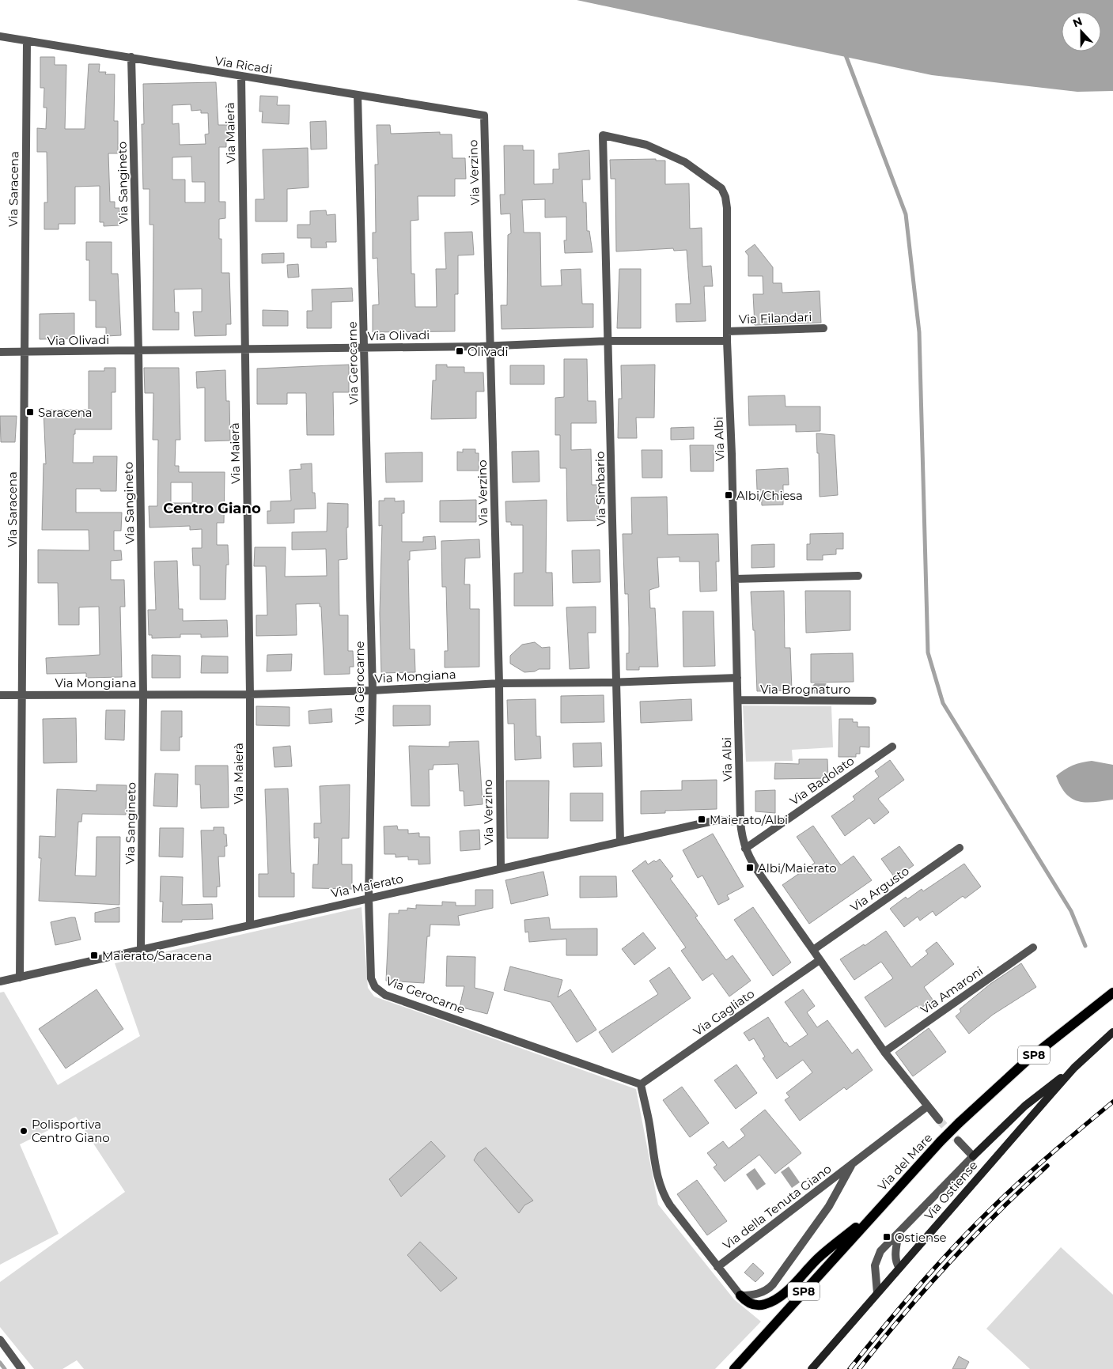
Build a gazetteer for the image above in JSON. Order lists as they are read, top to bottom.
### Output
{
  "streets": {
    "main road": ["SP8", "Via del Mare", "Via Ostiense"],
    "street": [
      "Via Ricadi",
      "Via Maierà",
      "Via Verzino",
      "Via Sangineto",
      "Via Saracena",
      "Via Filandari",
      "Via Olivadi",
      "Via Gerocarne",
      "Via Albi",
      "Via Simbario",
      "Via Mongiana",
      "Via Brognaturo",
      "Via Badolato",
      "Via Maierato",
      "Via Argusto",
      "Via Amaroni",
      "Via Gagliato",
      "Via della Tenuta Giano"
    ]
  },
  "crossings": [
    ["Via Ricadi", "Via Maierà"],
    ["Via Ricadi", "Via Verzino"],
    ["Via Ricadi", "Via Sangineto"],
    ["Via Ricadi", "Via Saracena"],
    ["Via Ricadi", "Via Gerocarne"],
    ["Via Maierà", "Via Olivadi"],
    ["Via Maierà", "Via Mongiana"],
    ["Via Maierà", "Via Maierato"],
    ["Via Verzino", "Via Olivadi"],
    ["Via Verzino", "Via Mongiana"],
    ["Via Verzino", "Via Maierato"],
    ["Via Sangineto", "Via Olivadi"],
    ["Via Sangineto", "Via Mongiana"],
    ["Via Sangineto", "Via Maierato"],
    ["Via Saracena", "Via Olivadi"],
    ["Via Saracena", "Via Mongiana"],
    ["Via Saracena", "Via Maierato"],
    ["Via Filandari", "Via Albi"],
    ["Via Olivadi", "Via Gerocarne"],
    ["Via Olivadi", "Via Albi"],
    ["Via Olivadi", "Via Simbario"],
    ["Via Gerocarne", "Via Mongiana"],
    ["Via Gerocarne", "Via Maierato"],
    ["Via Gerocarne", "Via Gagliato"],
    ["Via Gerocarne", "Via della Tenuta Giano"],
    ["Via Albi", "Via Simbario"],
    ["Via Albi", "Via Mongiana"],
    ["Via Albi", "Via Brognaturo"],
    ["Via Albi", "Via Badolato"],
    ["Via Albi", "Via Maierato"],
    ["Via Albi", "Via Argusto"],
    ["Via Albi", "Via Amaroni"],
    ["Via Albi", "Via Gagliato"],
    ["Via Albi", "Via della Tenuta Giano"],
    ["Via Simbario", "Via Mongiana"],
    ["Via Simbario", "Via Maierato"],
    ["Via Gagliato", "Via della Tenuta Giano"]
  ],
  "districts": ["Centro Giano"],
  "places": {
    "transit": [
      "Olivadi",
      "Saracena",
      "Albi/Chiesa",
      "Maierato/Albi",
      "Albi/Maierato",
      "Maierato/Saracena",
      "Ostiense"
    ],
    "other": ["Polisportiva Centro Giano"]
  },
  "north": "top"
}
